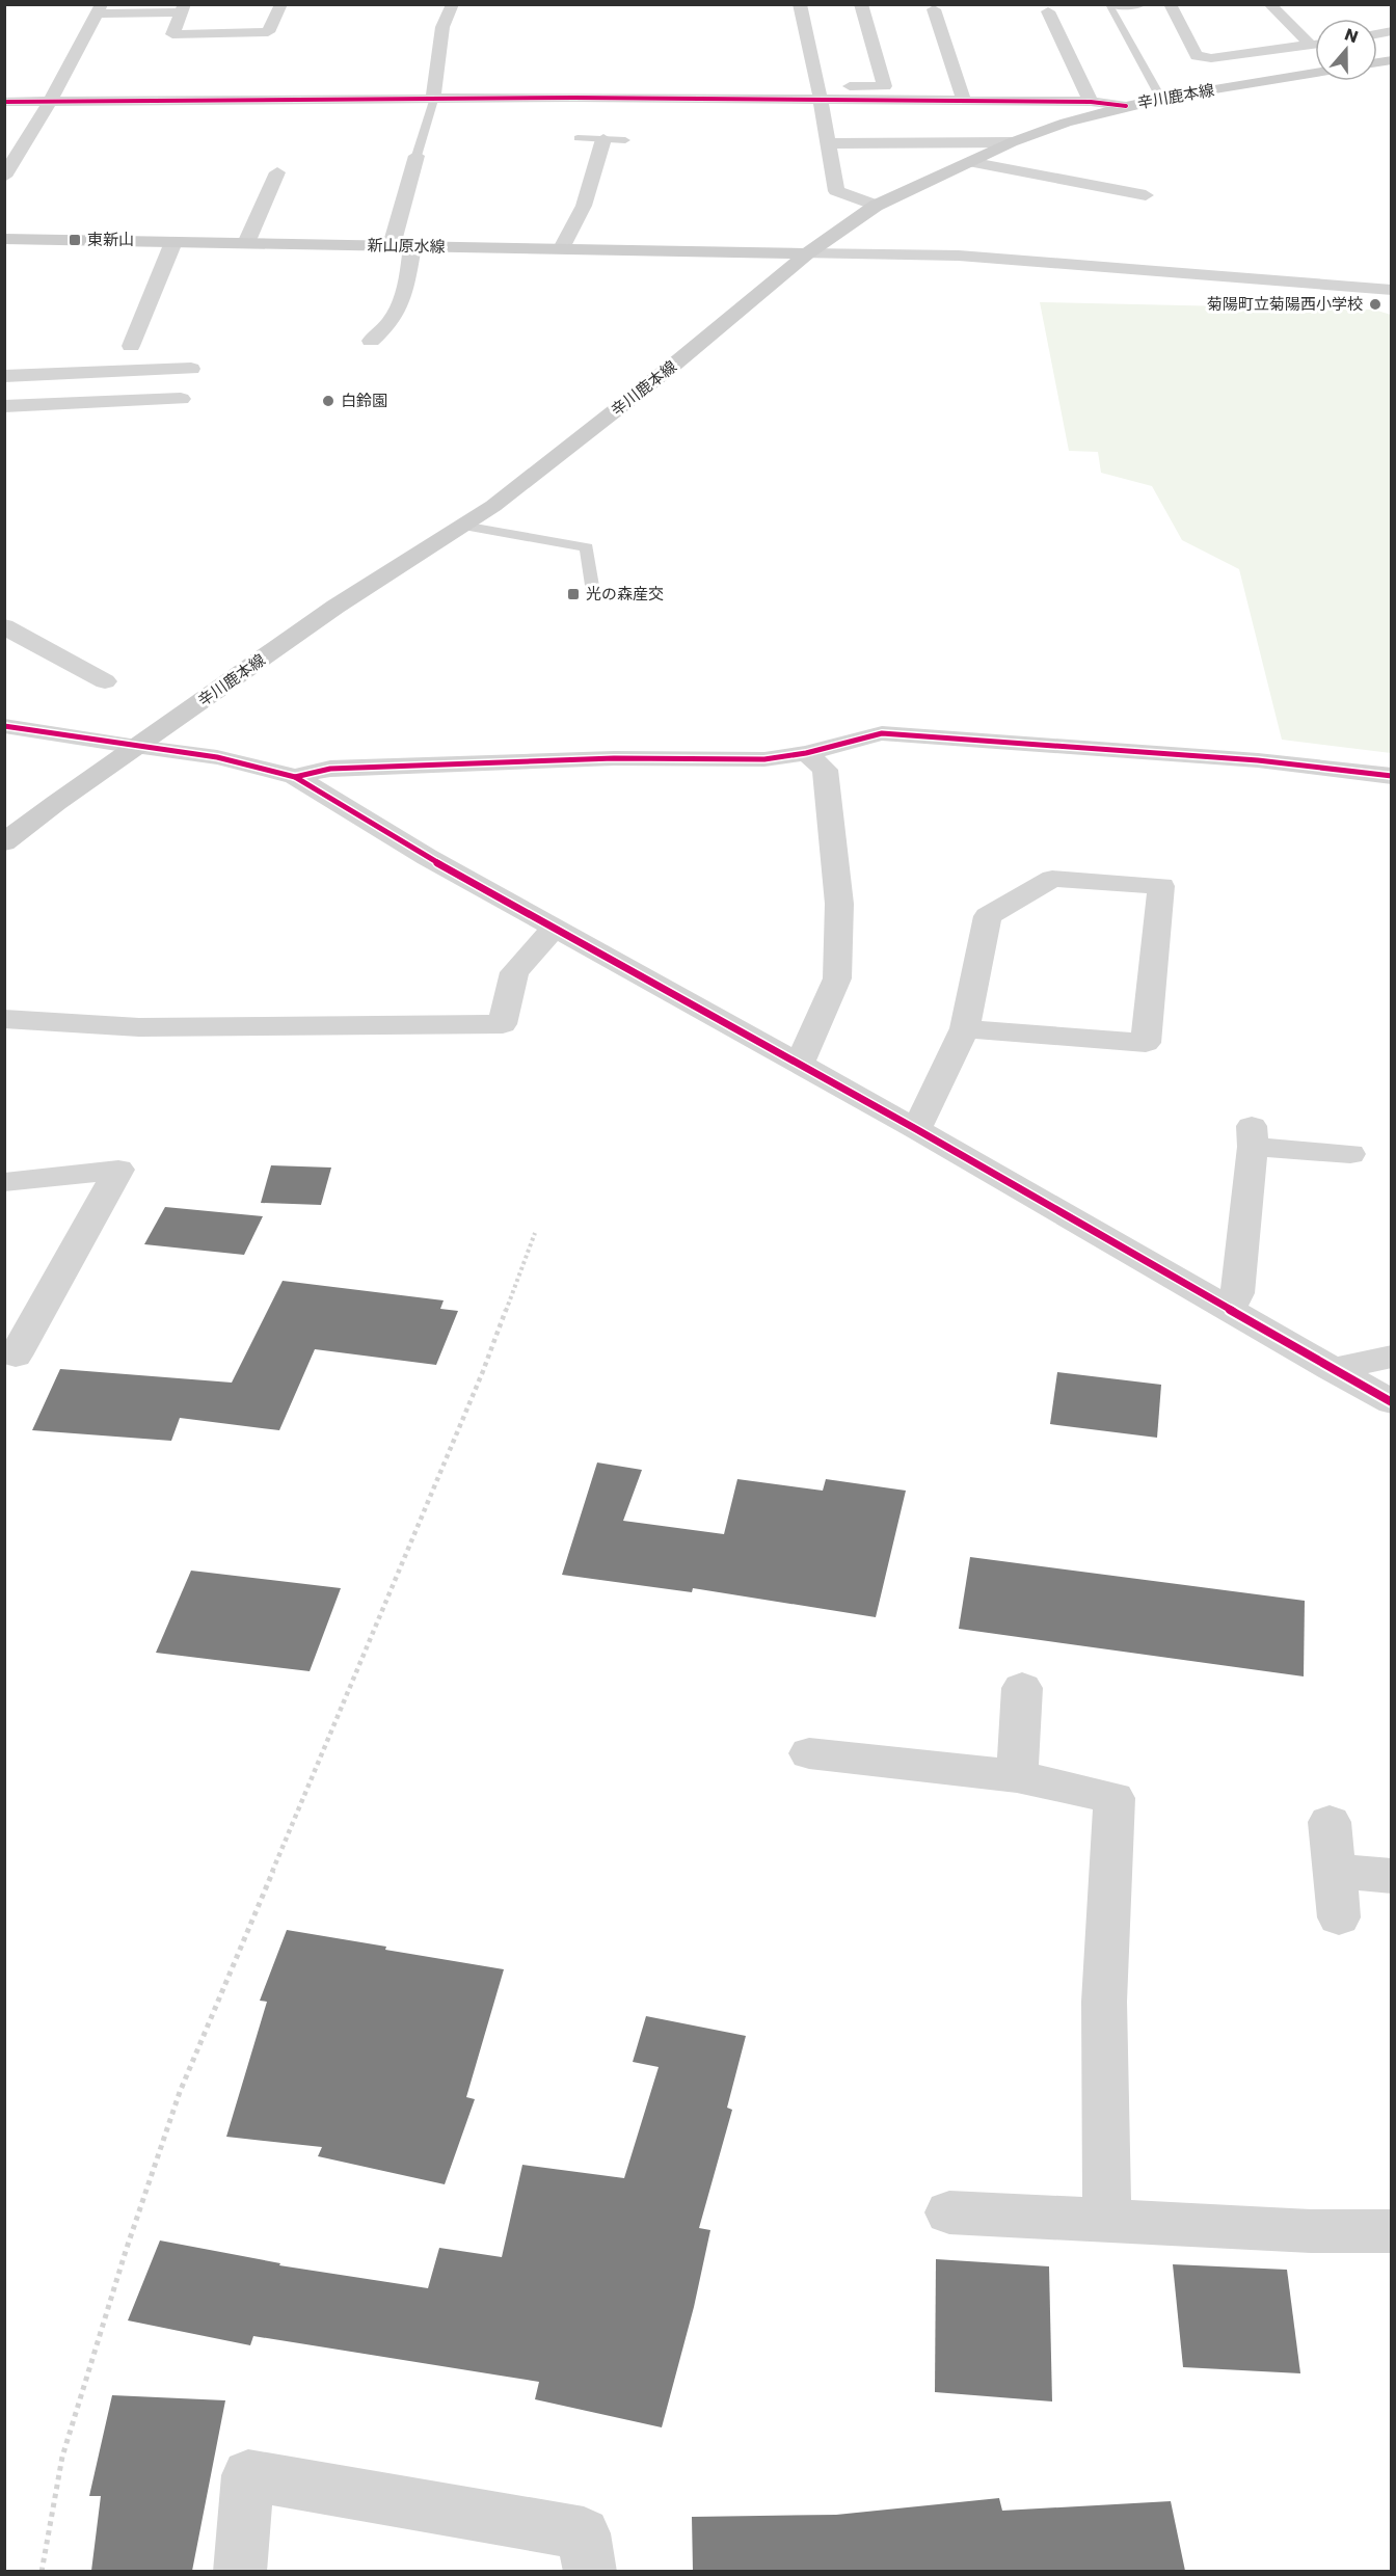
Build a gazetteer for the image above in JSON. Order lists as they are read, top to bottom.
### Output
{
  "streets": {
    "main road": ["辛川鹿本線", "新山原水線"]
  },
  "crossings": [
    ["辛川鹿本線", "新山原水線"]
  ],
  "places": {
    "transit": ["東新山", "光の森産交"],
    "other": ["菊陽町立菊陽西小学校", "白鈴園"]
  },
  "north": "top"
}
